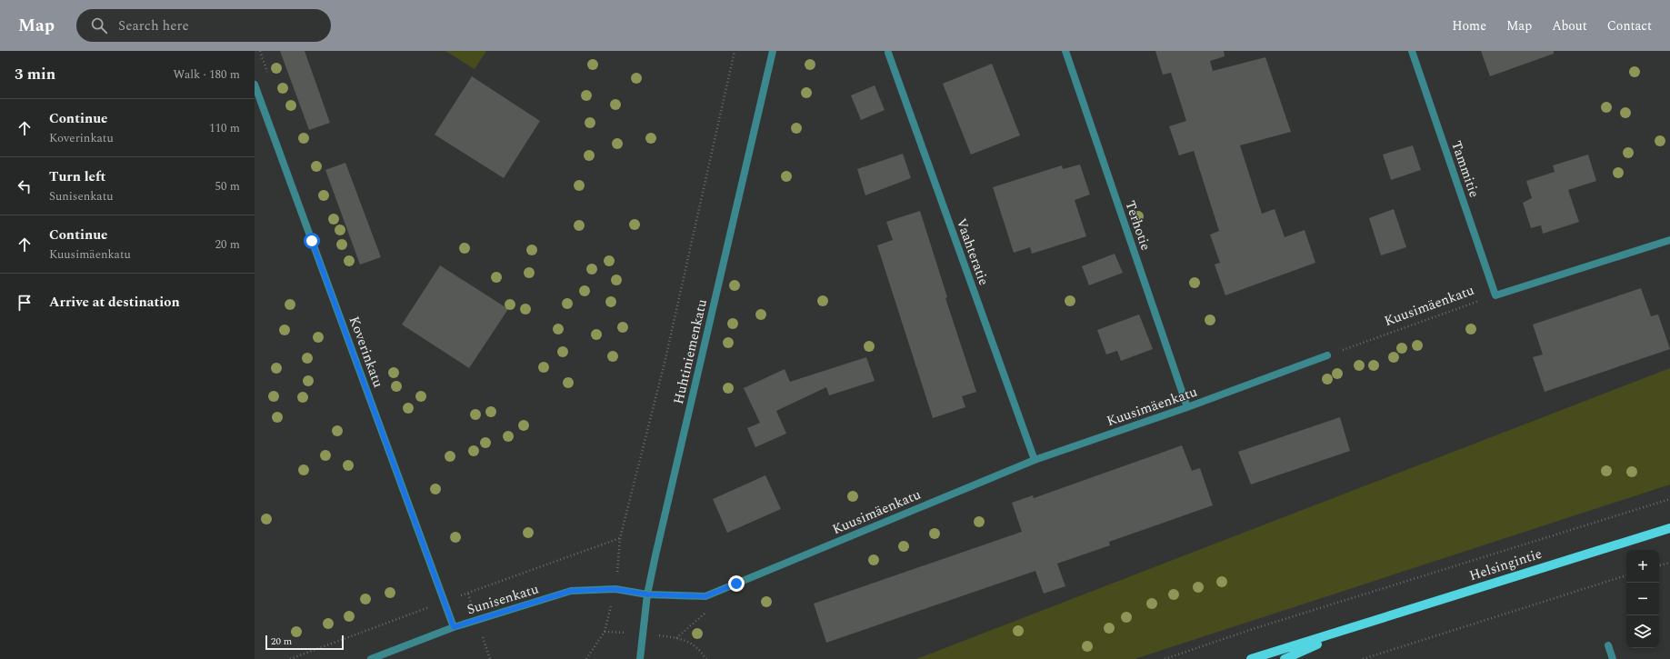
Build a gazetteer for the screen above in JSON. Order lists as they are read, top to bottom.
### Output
{
  "streets": {
    "main road": ["Helsingintie"],
    "street": [
      "Tammitie",
      "Terhotie",
      "Vaahteratie",
      "Kuusimäenkatu",
      "Koverinkatu",
      "Huhtiniemenkatu",
      "Sunisenkatu"
    ]
  },
  "crossings": [
    ["Tammitie", "Kuusimäenkatu"],
    ["Terhotie", "Kuusimäenkatu"],
    ["Vaahteratie", "Kuusimäenkatu"],
    ["Kuusimäenkatu", "Huhtiniemenkatu"],
    ["Kuusimäenkatu", "Sunisenkatu"],
    ["Koverinkatu", "Sunisenkatu"],
    ["Huhtiniemenkatu", "Sunisenkatu"]
  ],
  "scale_bar": "20 m",
  "page": {
    "header": "Map",
    "search": "Search here",
    "nav": [
      "Home",
      "Map",
      "About",
      "Contact"
    ],
    "heading": ["3 min", "Walk · 180 m"],
    "list": [
      ["Continue", "Koverinkatu", "110 m"],
      ["Turn left", "Sunisenkatu", "50 m"],
      ["Continue", "Kuusimäenkatu", "20 m"],
      "Arrive at destination"
    ],
    "map_buttons": ["+", "−"],
    "scale": "20 m"
  }
}
